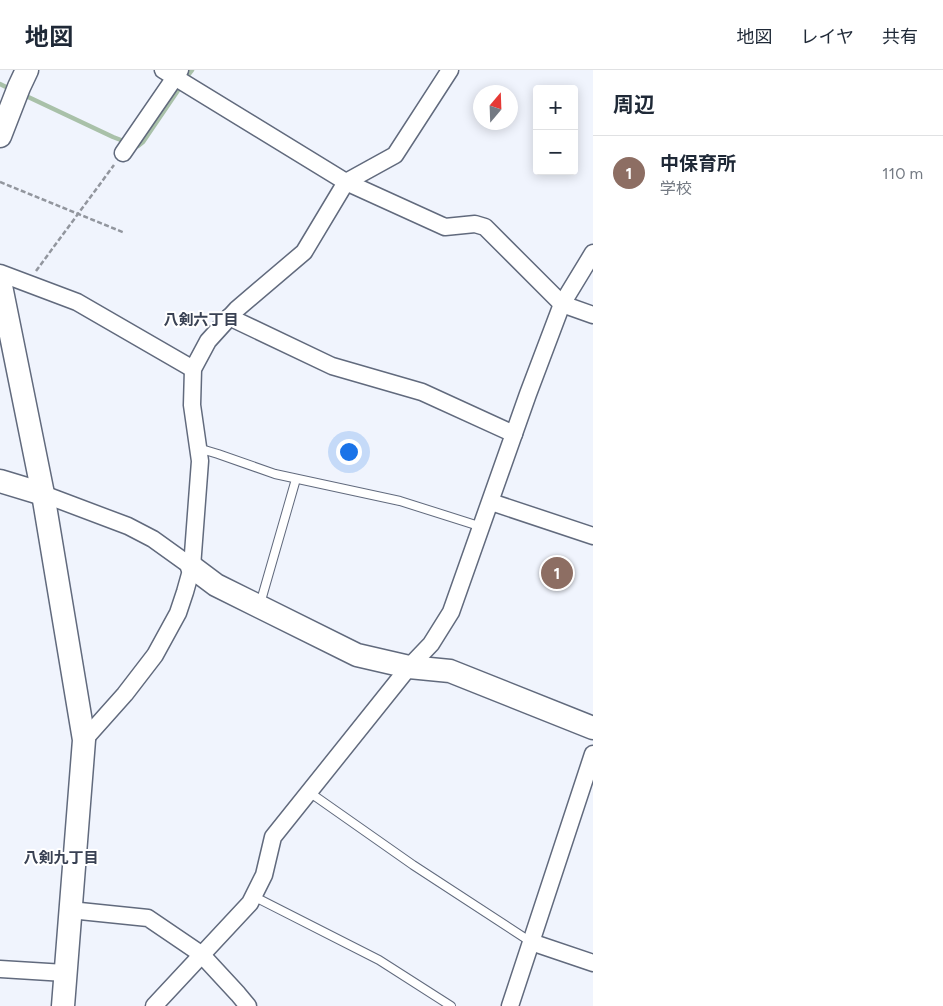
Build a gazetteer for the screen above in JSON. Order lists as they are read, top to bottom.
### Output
{
  "districts": ["八剣六丁目", "八剣九丁目"],
  "north": "top",
  "page": {
    "header": "地図",
    "nav": ["地図", "レイヤ", "共有"],
    "heading": "周辺",
    "map_buttons": ["+", "−"],
    "list": [
      {
        "mark": "1",
        "name": "中保育所",
        "note": "学校",
        "value": "110 m"
      }
    ],
    "pins": "1"
  }
}
